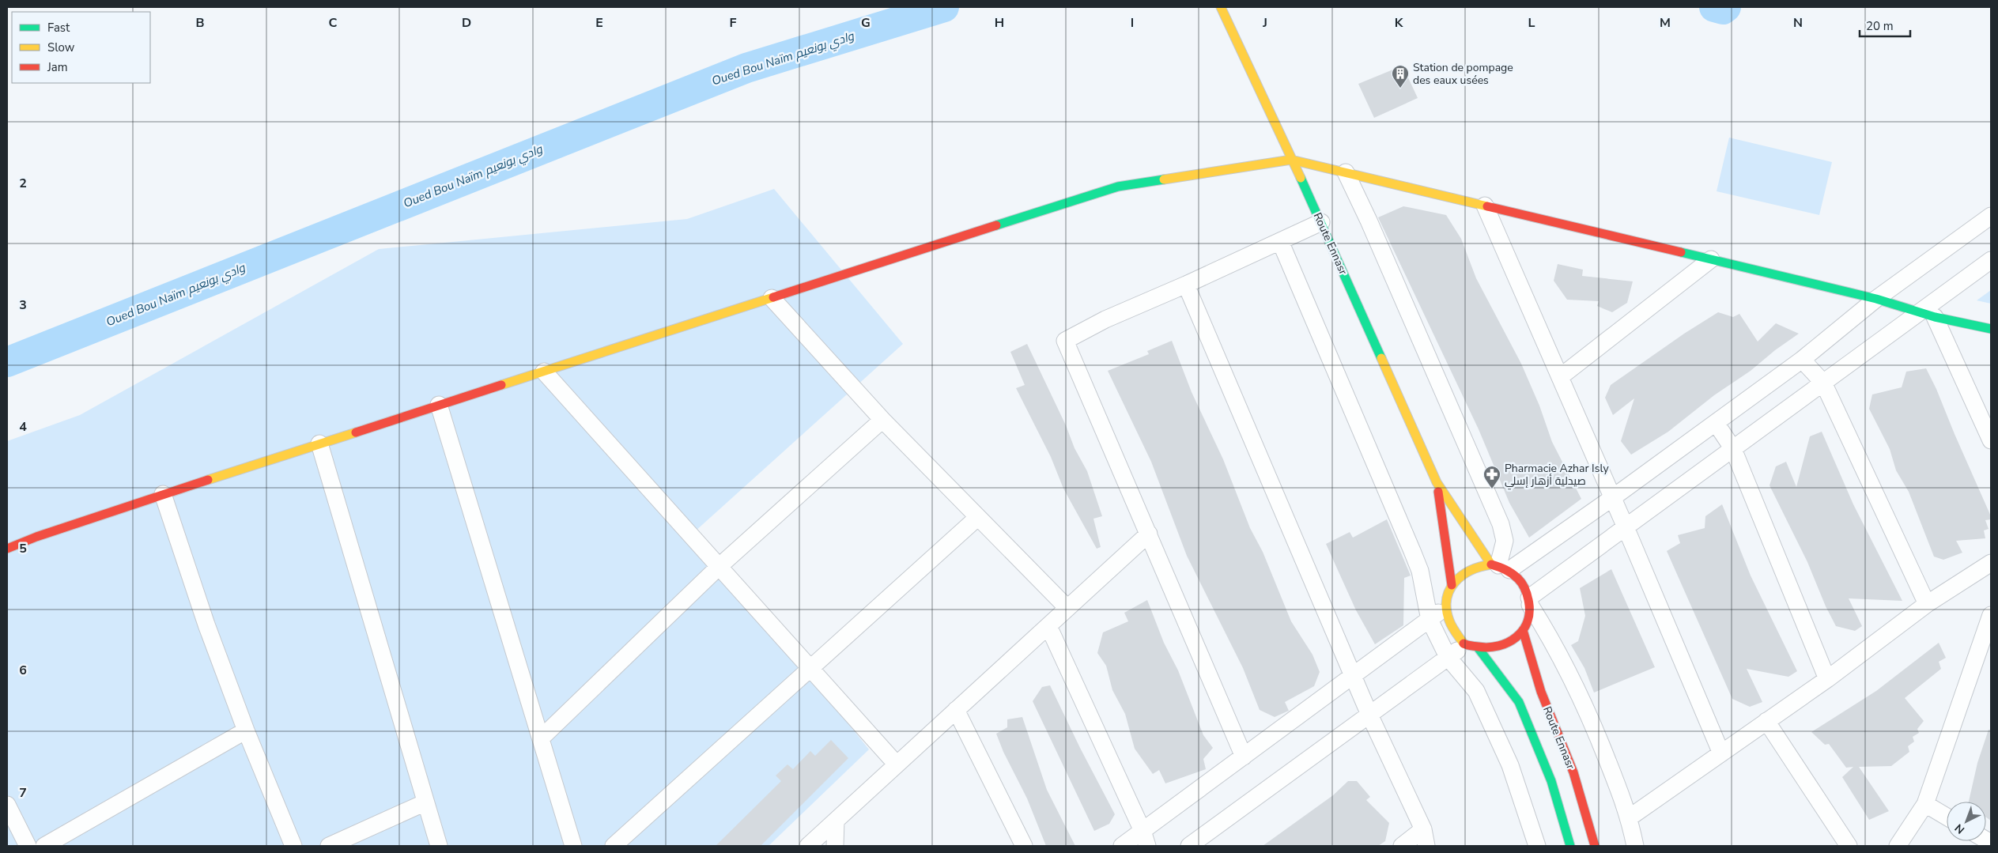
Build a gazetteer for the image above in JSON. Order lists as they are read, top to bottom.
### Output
{
  "streets": {
    "street": ["Route Ennasr"]
  },
  "water": ["Oued Bou Naïm وادي بونعيم"],
  "places": {
    "building": ["Station de pompage des eaux usées"],
    "pharmacy": ["Pharmacie Azhar Isly صيدلية أزهار إسلي"]
  },
  "legend": ["Fast", "Slow", "Jam"],
  "scale_bar": "20 m",
  "north": "bottom left",
  "grid": {
    "columns": [
      "B",
      "C",
      "D",
      "E",
      "F",
      "G",
      "H",
      "I",
      "J",
      "K",
      "L",
      "M",
      "N"
    ],
    "rows": [
      "2",
      "3",
      "4",
      "5",
      "6",
      "7"
    ]
  }
}
